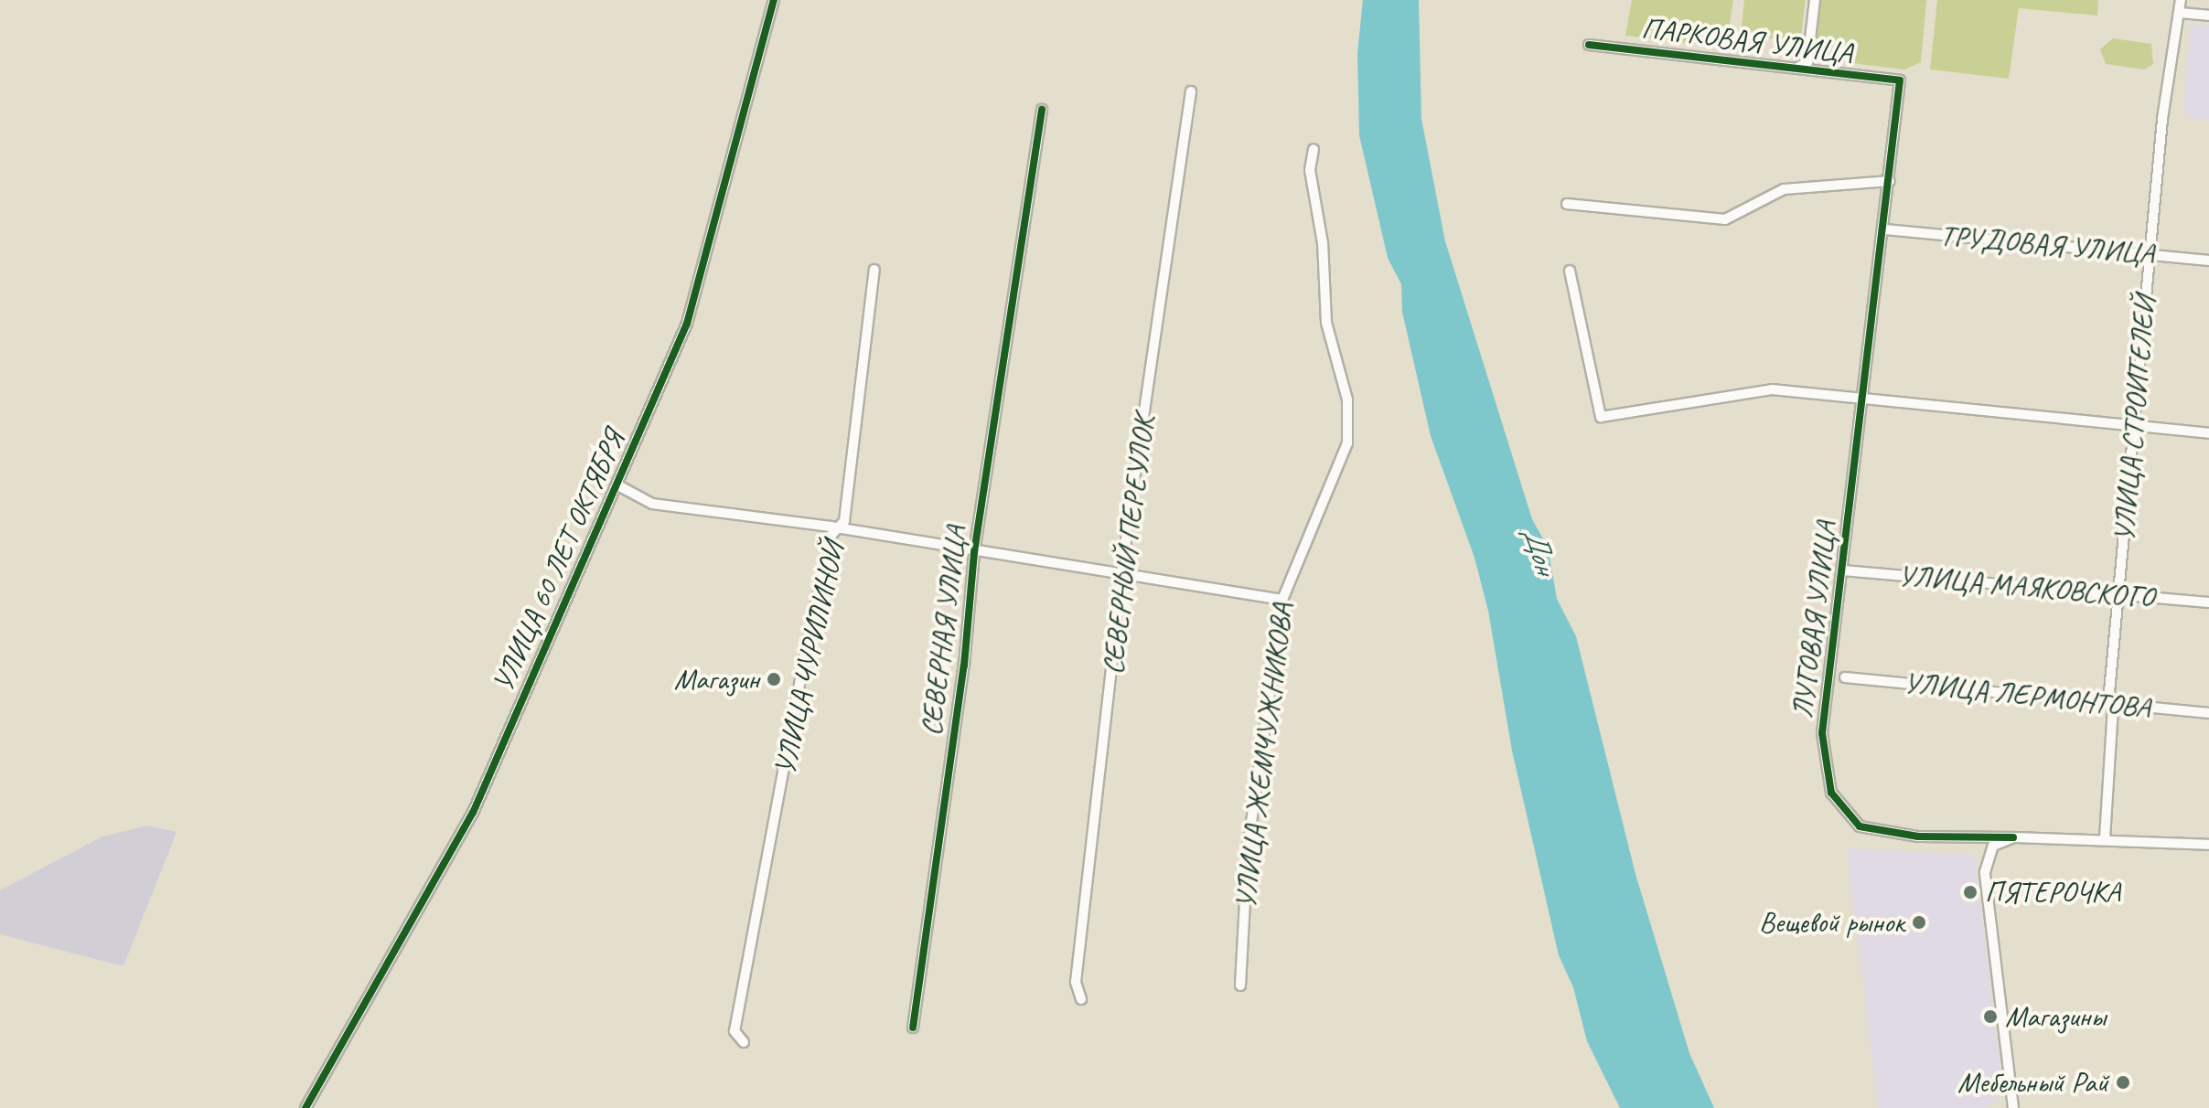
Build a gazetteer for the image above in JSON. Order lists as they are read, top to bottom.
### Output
{
  "streets": {
    "street": [
      "ПАРКОВАЯ УЛИЦА",
      "ТРУДОВАЯ УЛИЦА",
      "УЛИЦА СТРОИТЕЛЕЙ",
      "СЕВЕРНЫЙ ПЕРЕУЛОК",
      "УЛИЦА 60 ЛЕТ ОКТЯБРЯ",
      "УЛИЦА МАЯКОВСКОГО",
      "ЛУГОВАЯ УЛИЦА",
      "СЕВЕРНАЯ УЛИЦА",
      "УЛИЦА ЧУРИЛИНОЙ",
      "УЛИЦА ЛЕРМОНТОВА",
      "УЛИЦА ЖЕМЧУЖНИКОВА"
    ]
  },
  "crossings": [
    ["ПАРКОВАЯ УЛИЦА", "ЛУГОВАЯ УЛИЦА"],
    ["ТРУДОВАЯ УЛИЦА", "УЛИЦА СТРОИТЕЛЕЙ"],
    ["ТРУДОВАЯ УЛИЦА", "ЛУГОВАЯ УЛИЦА"],
    ["УЛИЦА СТРОИТЕЛЕЙ", "УЛИЦА МАЯКОВСКОГО"],
    ["УЛИЦА СТРОИТЕЛЕЙ", "ЛУГОВАЯ УЛИЦА"],
    ["УЛИЦА СТРОИТЕЛЕЙ", "УЛИЦА ЛЕРМОНТОВА"],
    ["УЛИЦА МАЯКОВСКОГО", "ЛУГОВАЯ УЛИЦА"]
  ],
  "water": ["Дон"],
  "places": [
    "Магазин",
    "ПЯТЕРОЧКА",
    "Вещевой рынок",
    "Магазины",
    "Мебельный Рай"
  ]
}
